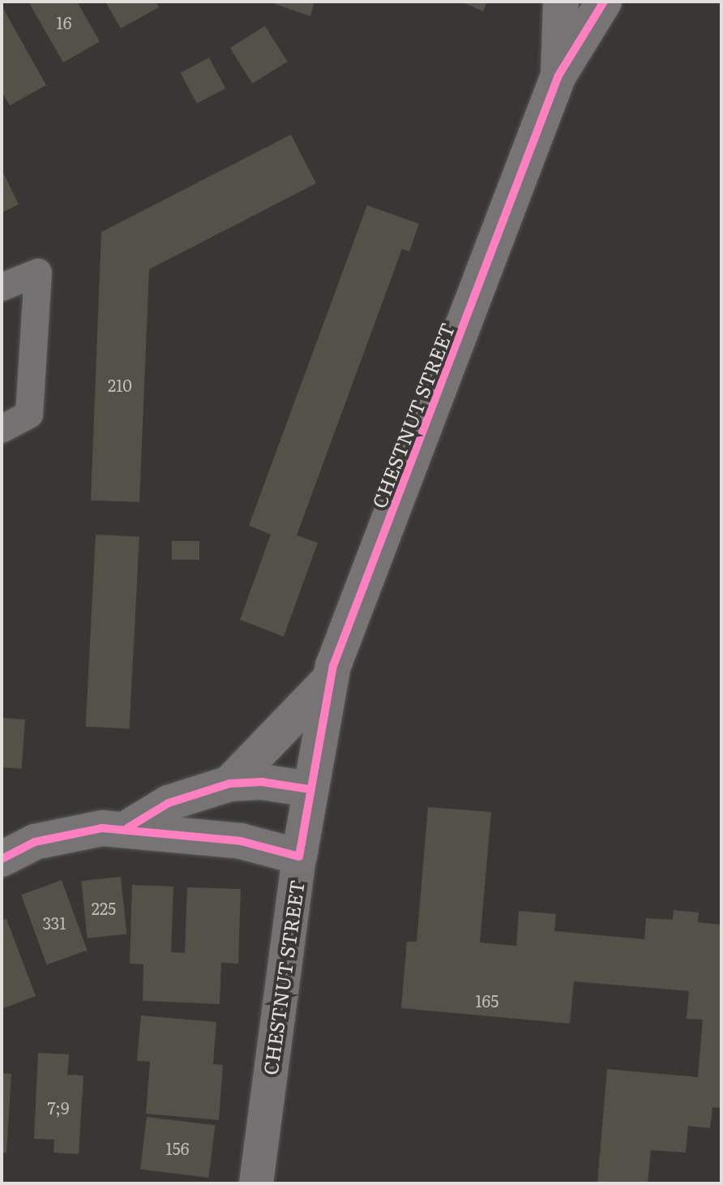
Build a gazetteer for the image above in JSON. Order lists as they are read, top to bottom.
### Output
{
  "streets": {
    "main road": ["CHESTNUT STREET"]
  },
  "house_numbers": [
    "16",
    "210",
    "225",
    "331",
    "165",
    "7;9",
    "156"
  ]
}
